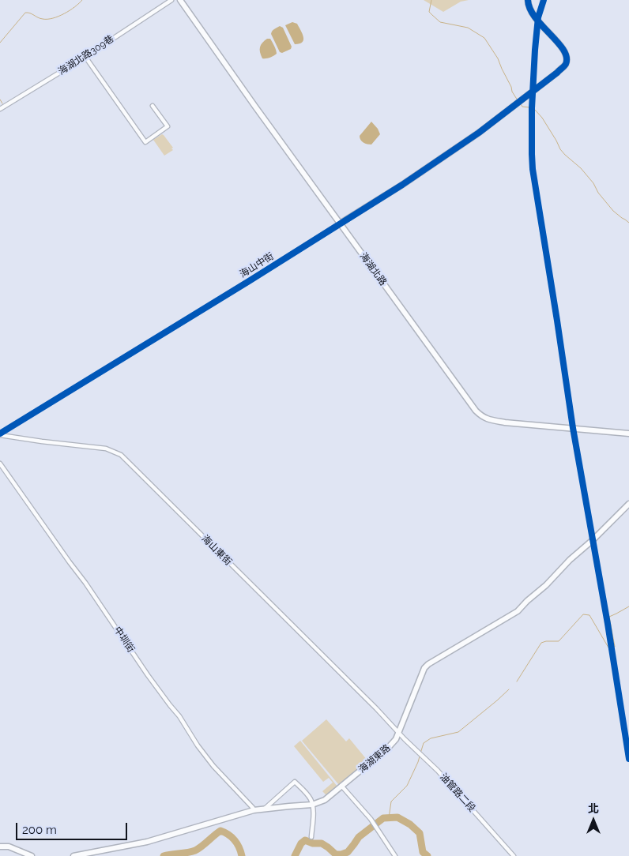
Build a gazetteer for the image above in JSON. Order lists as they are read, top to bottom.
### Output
{
  "streets": {
    "street": [
      "海湖北路309巷",
      "海山中街",
      "海湖北路",
      "海山東街",
      "中圳街",
      "海湖東路",
      "油管路二段"
    ]
  },
  "crossings": [
    ["海山中街", "海湖北路"],
    ["海山中街", "海山東街"],
    ["海山東街", "海湖東路"],
    ["海山東街", "油管路二段"],
    ["中圳街", "海湖東路"],
    ["海湖東路", "油管路二段"]
  ],
  "scale_bar": "200 m",
  "north": "top"
}
